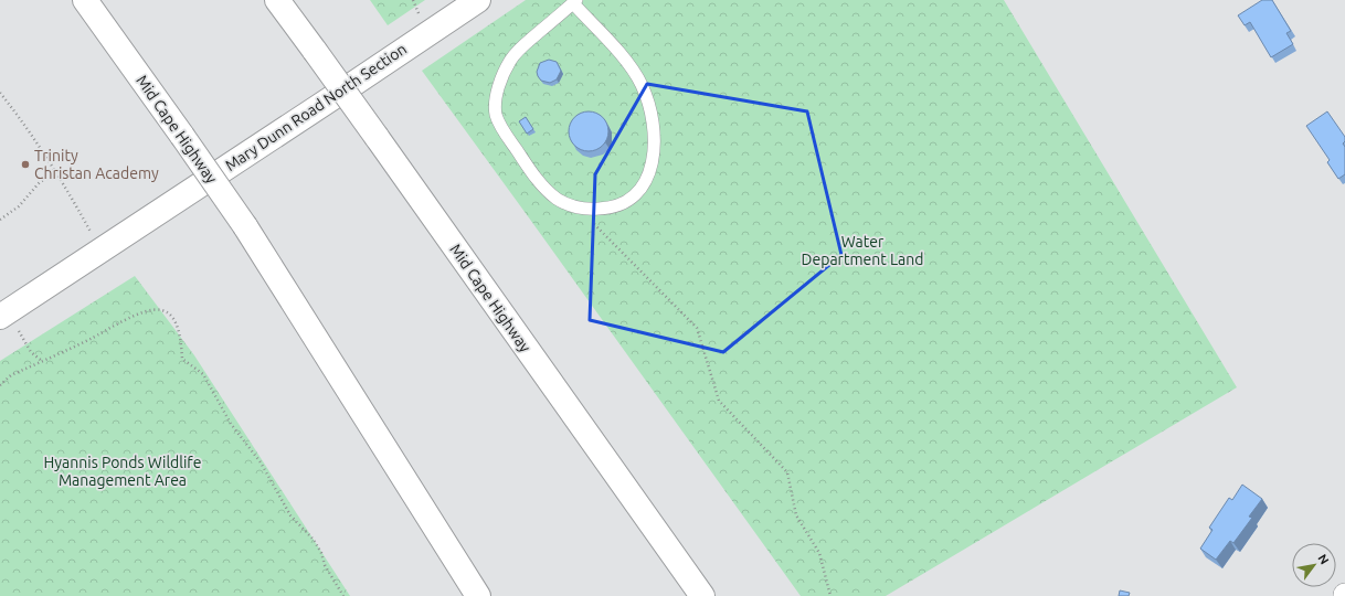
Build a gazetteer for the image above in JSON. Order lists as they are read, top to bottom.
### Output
{
  "streets": {
    "main road": ["Mary Dunn Road North Section", "Mid Cape Highway"]
  },
  "parks": ["Water Department Land", "Hyannis Ponds Wildlife Management Area"],
  "places": ["Trinity Christan Academy"],
  "north": "top right"
}
